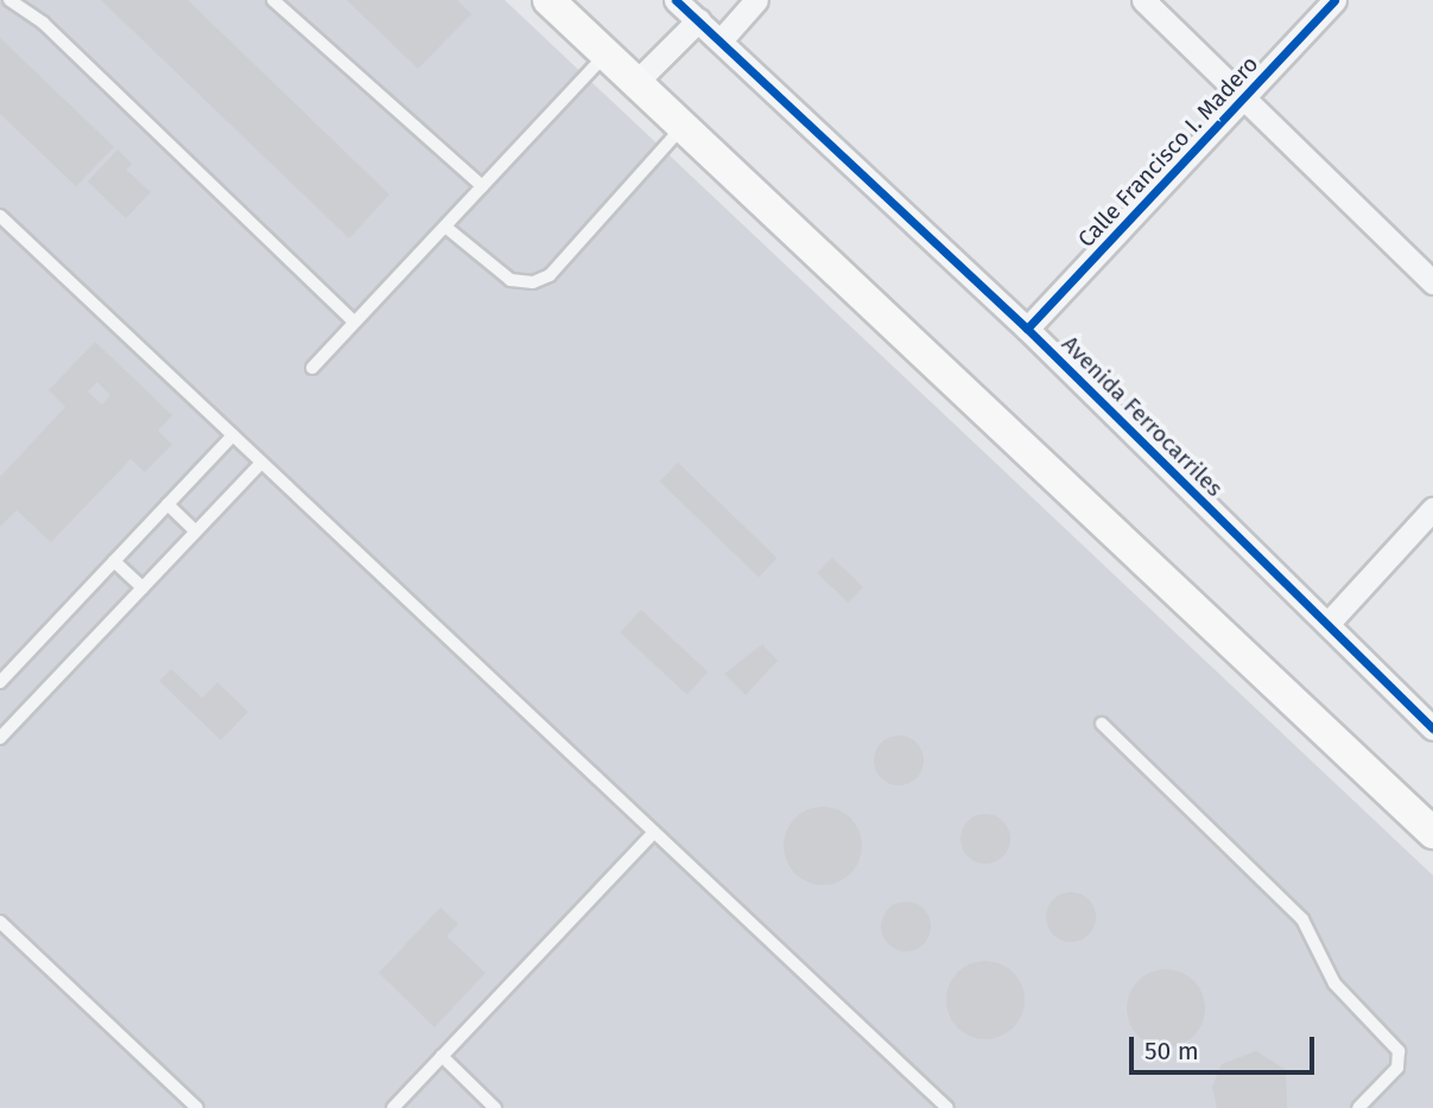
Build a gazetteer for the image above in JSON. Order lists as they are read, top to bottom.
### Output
{
  "streets": {
    "street": ["Calle Francisco I. Madero", "Avenida Ferrocarriles"]
  },
  "crossings": [
    ["Calle Francisco I. Madero", "Avenida Ferrocarriles"]
  ],
  "scale_bar": "50 m"
}
